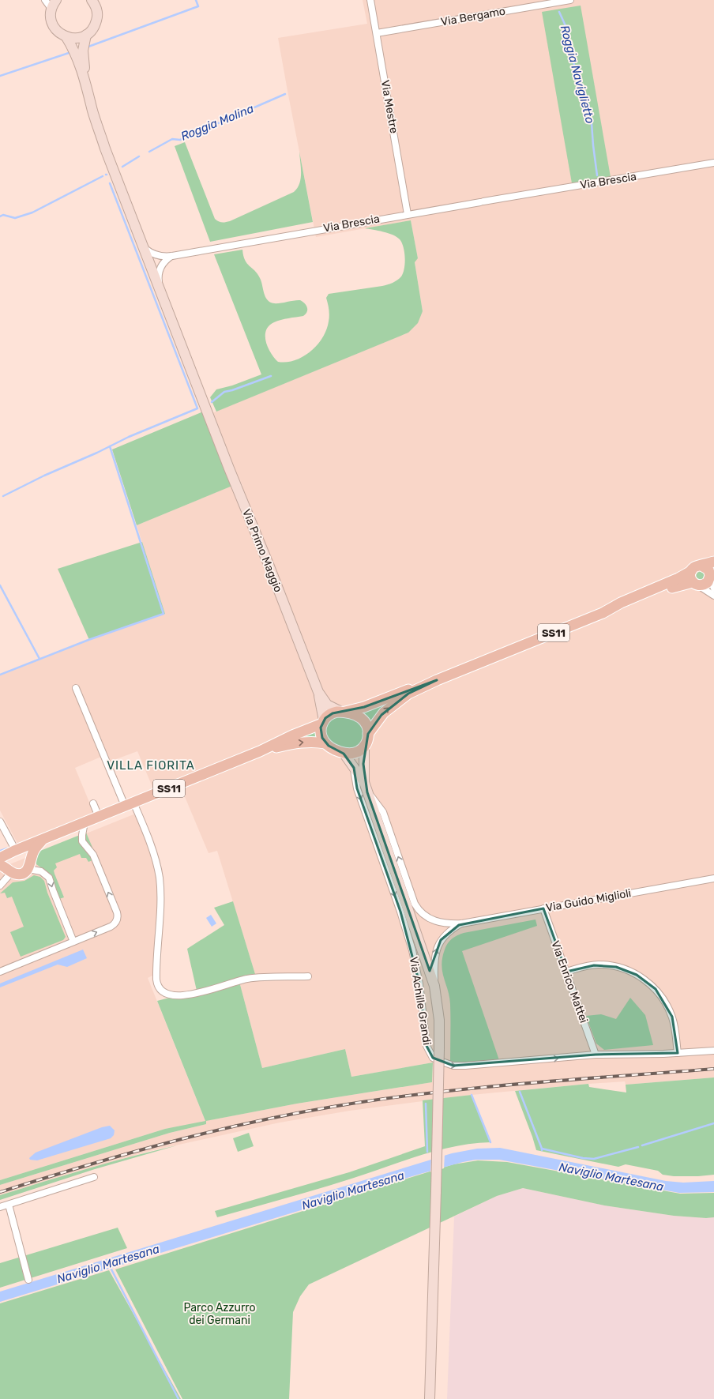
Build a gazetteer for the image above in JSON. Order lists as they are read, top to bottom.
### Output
{
  "streets": {
    "main road": ["Via Primo Maggio", "SS11"],
    "street": [
      "Via Bergamo",
      "Via Mestre",
      "Via Brescia",
      "Via Guido Miglioli",
      "Via Enrico Mattei",
      "Via Achille Grandi"
    ]
  },
  "crossings": [
    ["Via Bergamo", "Via Mestre"],
    ["Via Mestre", "Via Brescia"],
    ["Via Brescia", "Via Primo Maggio"],
    ["Via Primo Maggio", "SS11"],
    ["Via Guido Miglioli", "Via Enrico Mattei"],
    ["Via Enrico Mattei", "Via Achille Grandi"]
  ],
  "districts": ["VILLA FIORITA"],
  "water": ["Roggia Naviglietto", "Roggia Molina", "Naviglio Martesana"],
  "parks": ["Parco Azzurro dei Germani"]
}
